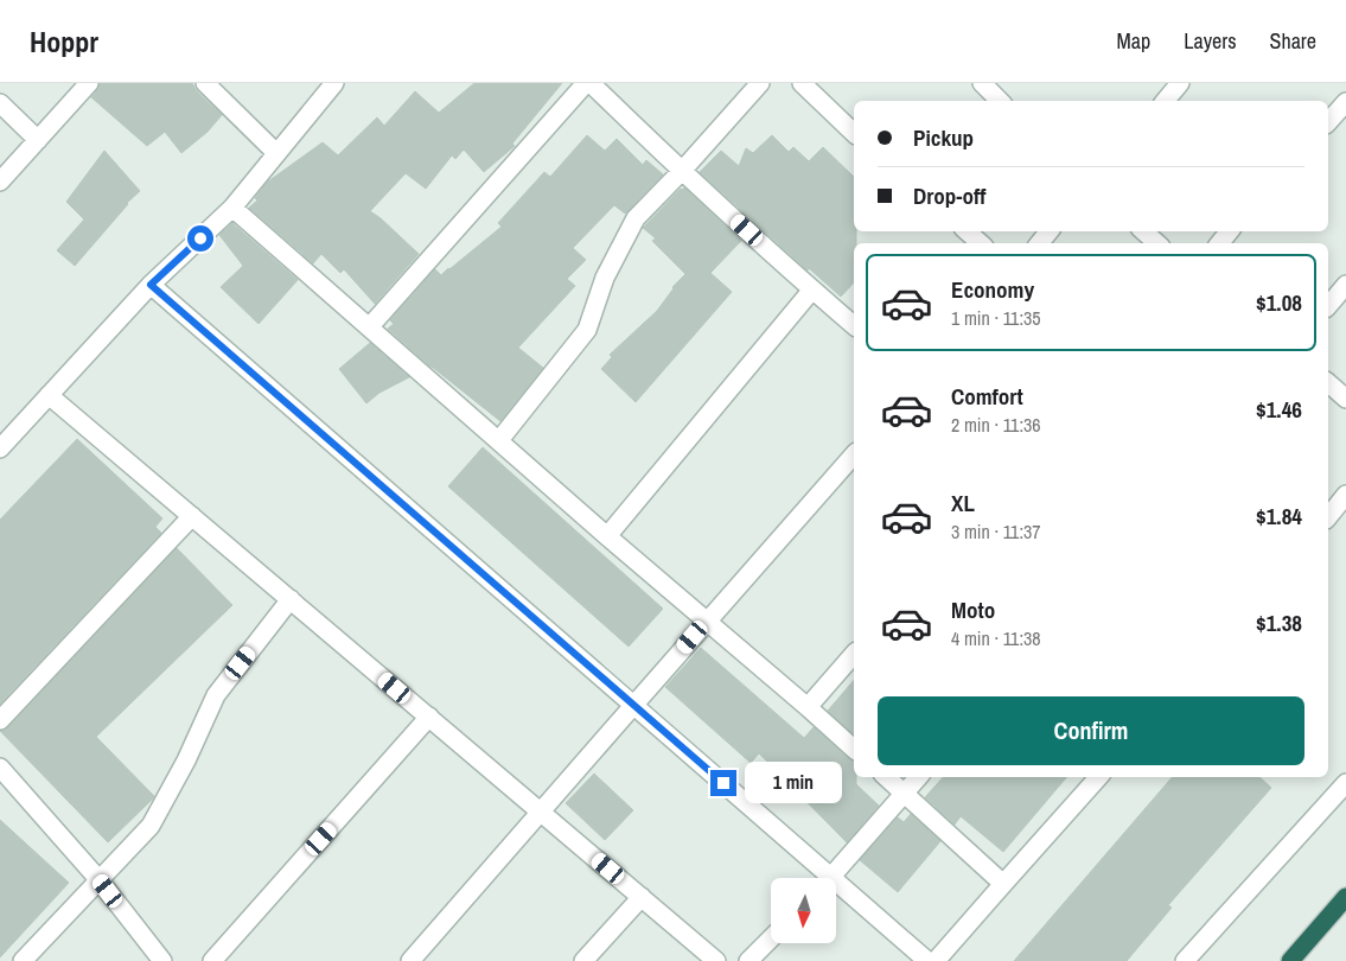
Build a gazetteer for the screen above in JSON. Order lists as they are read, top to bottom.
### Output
{
  "north": "bottom",
  "page": {
    "header": "Hoppr",
    "nav": ["Map", "Layers", "Share"],
    "banner": ["Pickup", "Drop-off"],
    "list": [
      {
        "name": "Economy",
        "note": "1 min · 11:35",
        "value": "$1.08"
      },
      {
        "name": "Comfort",
        "note": "2 min · 11:36",
        "value": "$1.46"
      },
      {
        "name": "XL",
        "note": "3 min · 11:37",
        "value": "$1.84"
      },
      {
        "name": "Moto",
        "note": "4 min · 11:38",
        "value": "$1.38"
      }
    ],
    "buttons": "Confirm",
    "bubble": "1 min"
  }
}
